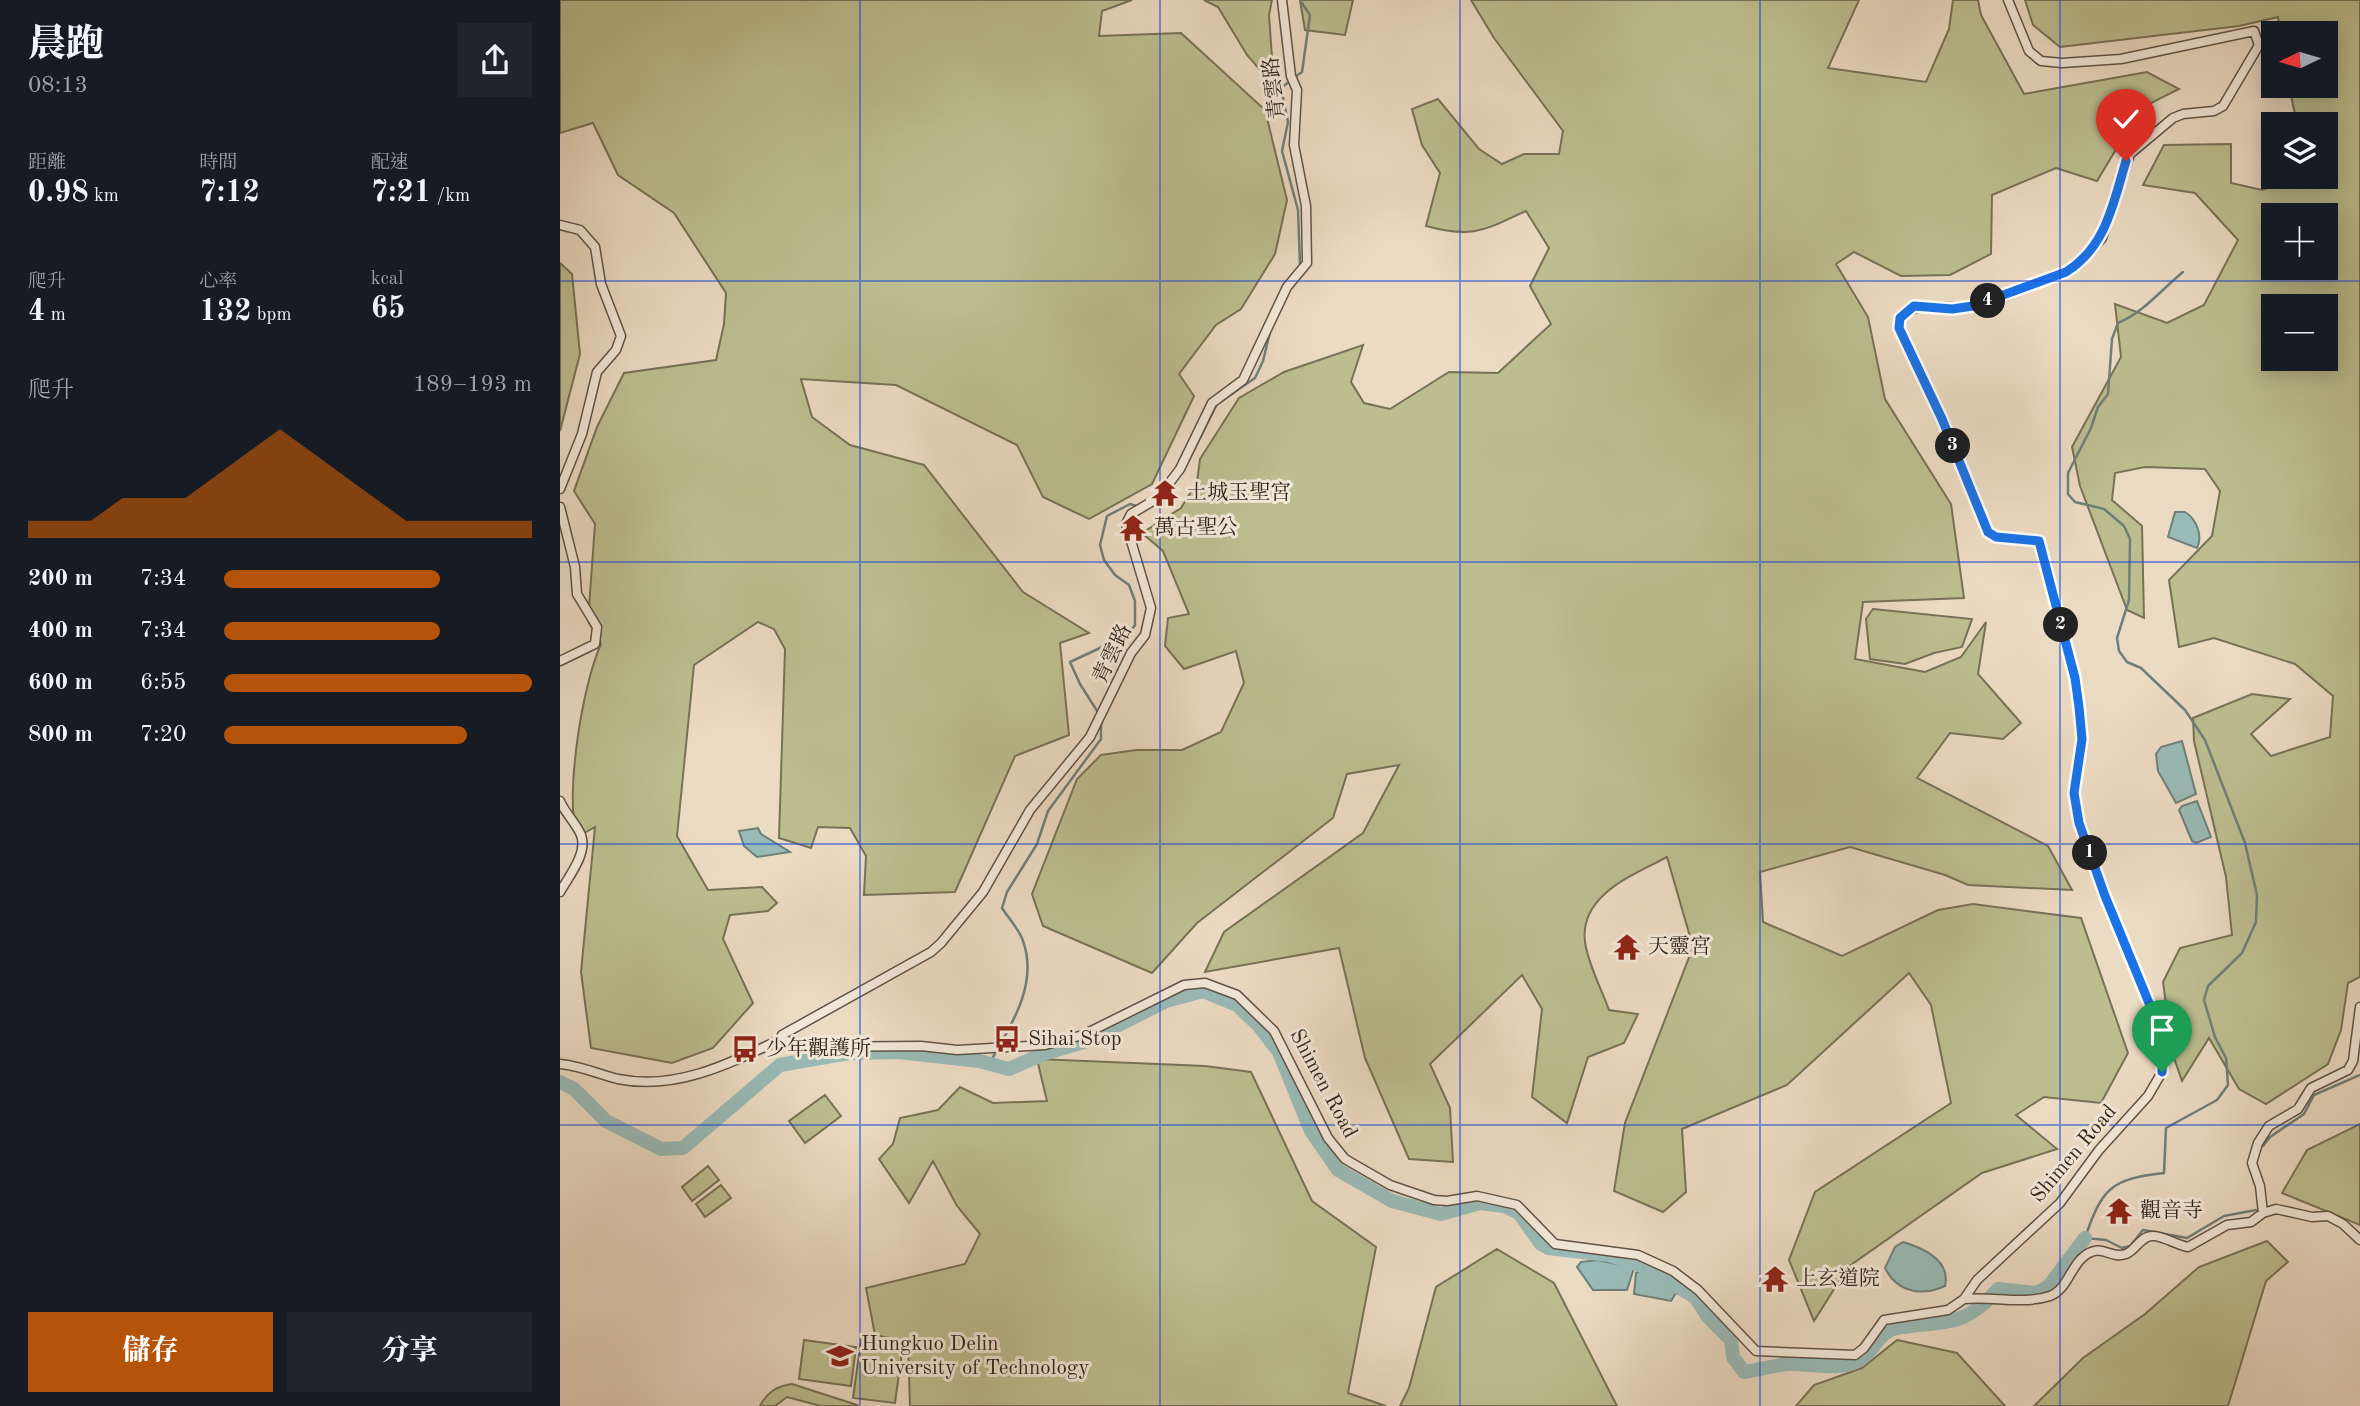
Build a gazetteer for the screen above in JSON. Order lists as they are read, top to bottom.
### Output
{
  "streets": {
    "street": ["青雲路", "Shimen Road"]
  },
  "crossings": [
    ["青雲路", "Shimen Road"]
  ],
  "places": {
    "temple": [
      "土城玉聖宮",
      "萬古聖公",
      "天靈宮",
      "觀音寺",
      "上玄道院"
    ],
    "bus stop": ["Sihai Stop", "少年觀護所"],
    "school or university": ["Hungkuo Delin University of Technology"]
  },
  "north": "left",
  "page": {
    "heading": ["晨跑", "08:13"],
    "map_buttons": ["+", "−"],
    "stats": [
      ["距離", "0.98 km"],
      ["時間", "7:12"],
      ["配速", "7:21 /km"],
      ["爬升", "4 m"],
      ["心率", "132 bpm"],
      ["kcal", "65"]
    ],
    "pins": [
      "4",
      "3",
      "2",
      "1"
    ],
    "chart": ["爬升", "189–193 m"],
    "list": [
      {
        "name": "200 m",
        "note": "7:34"
      },
      {
        "name": "400 m",
        "note": "7:34"
      },
      {
        "name": "600 m",
        "note": "6:55"
      },
      {
        "name": "800 m",
        "note": "7:20"
      }
    ],
    "buttons": ["儲存", "分享"]
  }
}
